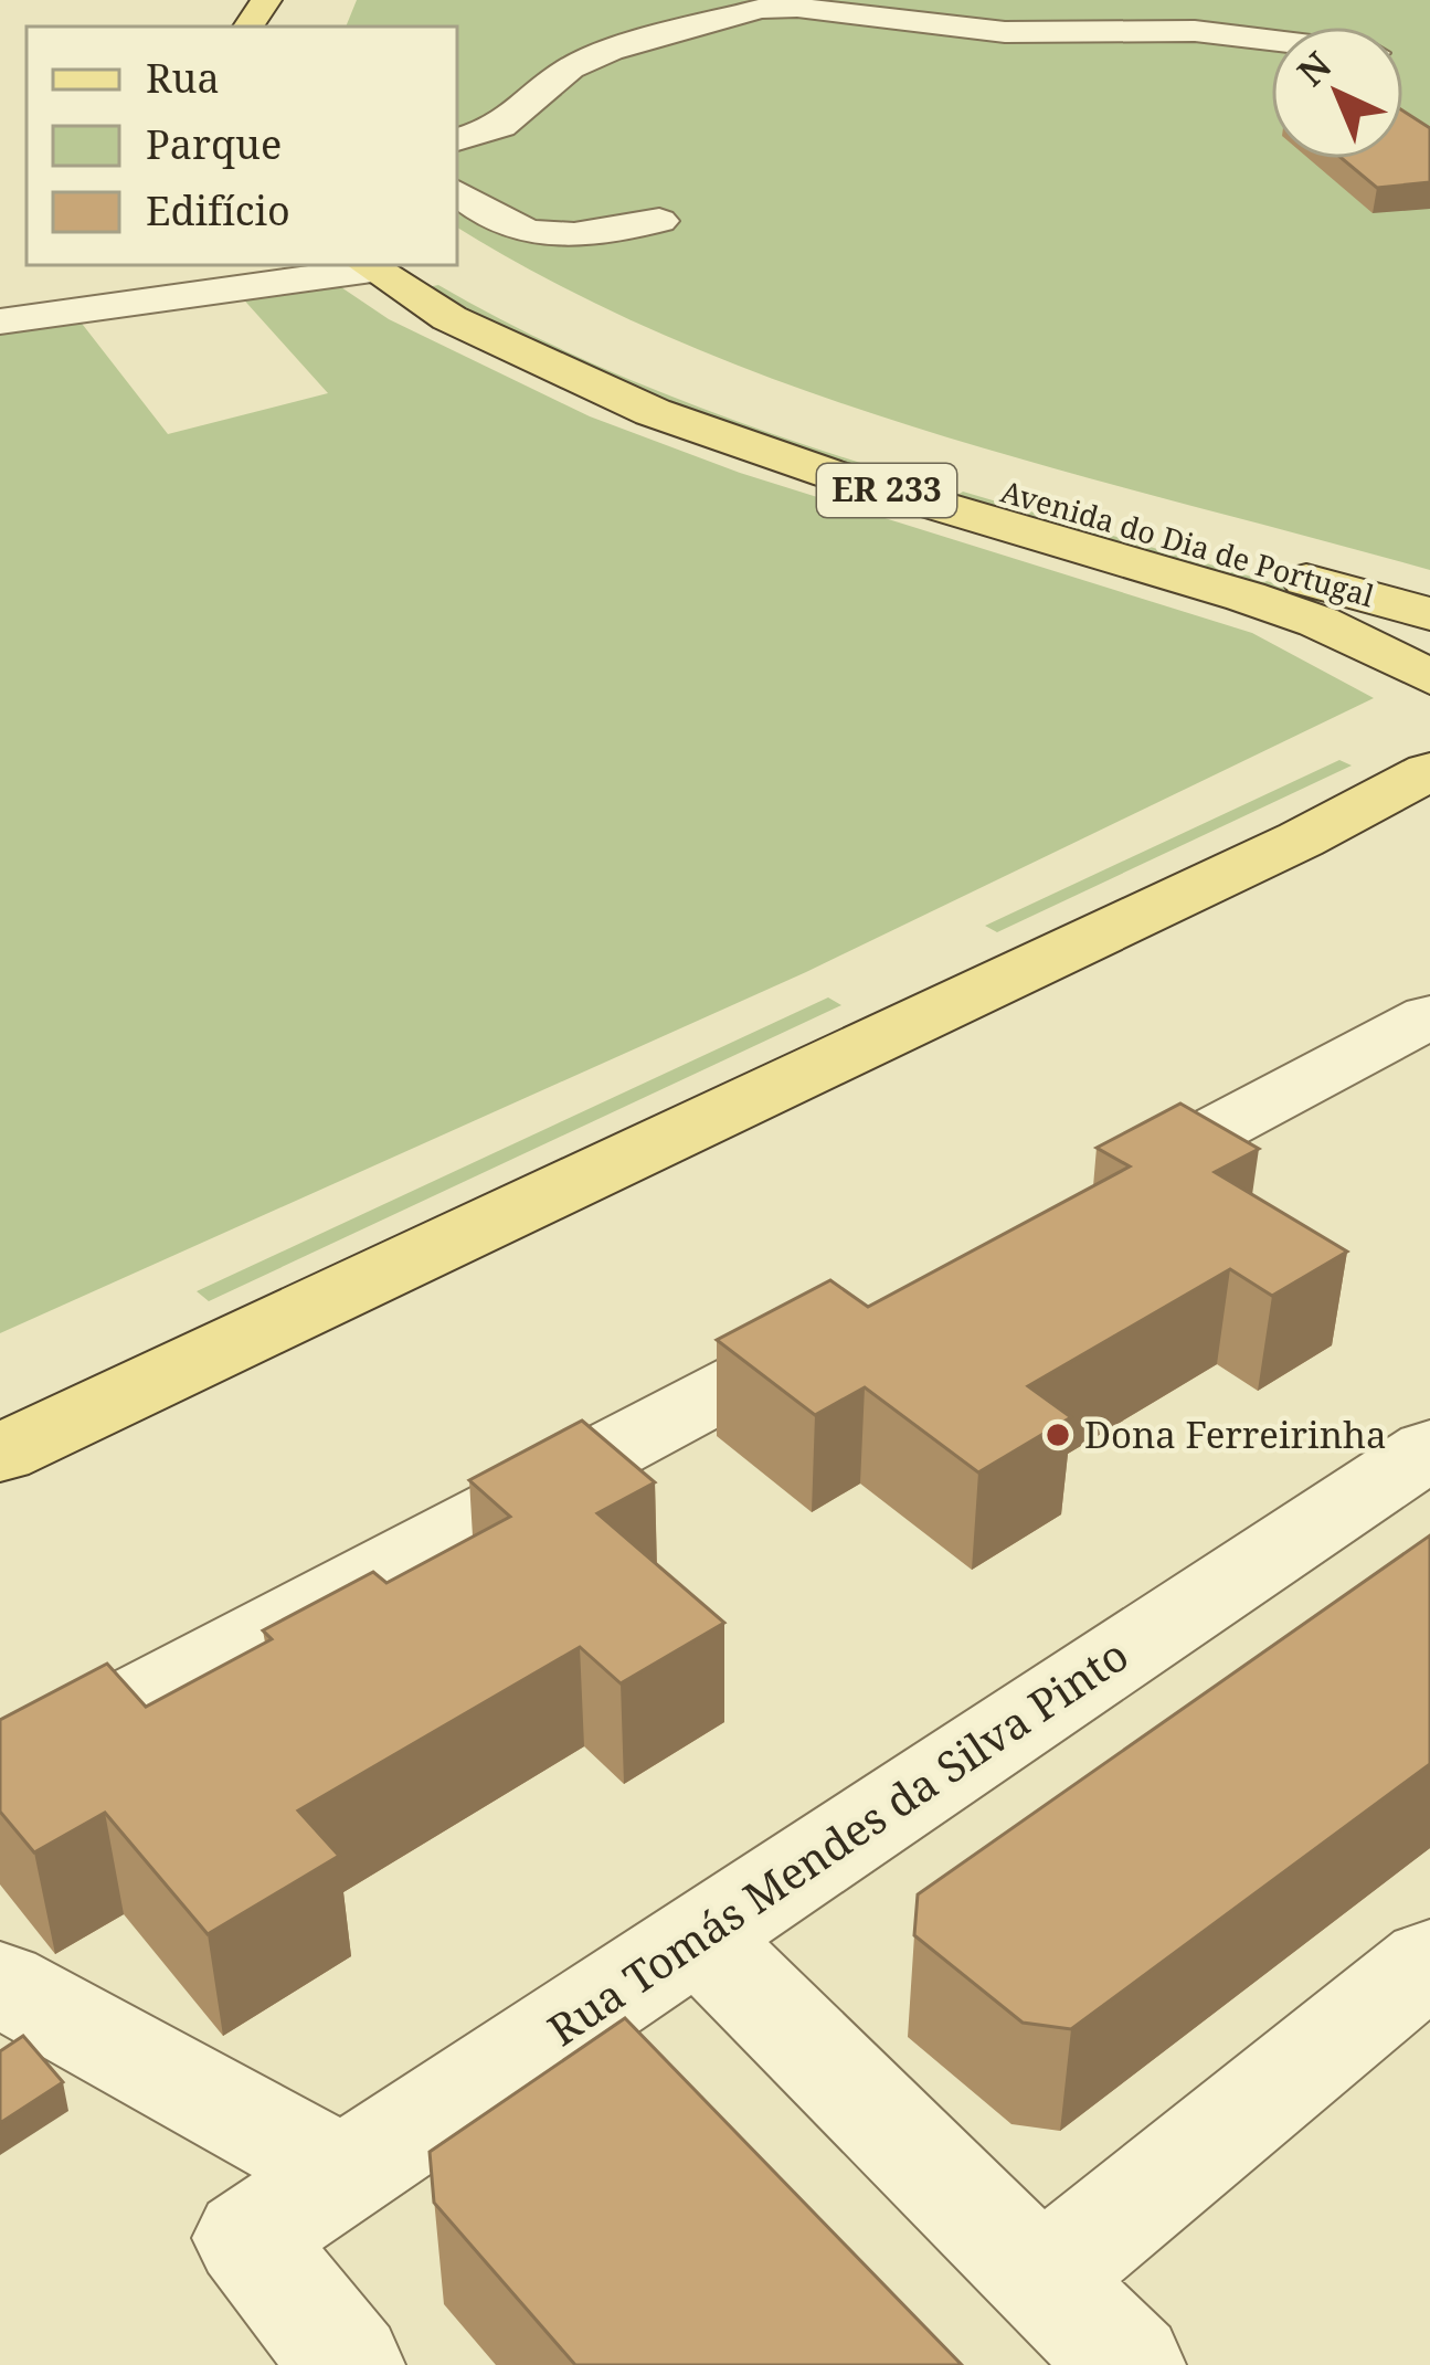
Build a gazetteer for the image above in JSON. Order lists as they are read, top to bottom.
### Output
{
  "streets": {
    "main road": ["ER 233", "Avenida do Dia de Portugal"],
    "street": ["Rua Tomás Mendes da Silva Pinto"]
  },
  "places": ["Dona Ferreirinha"],
  "legend": ["Rua", "Parque", "Edifício"],
  "north": "top left"
}
